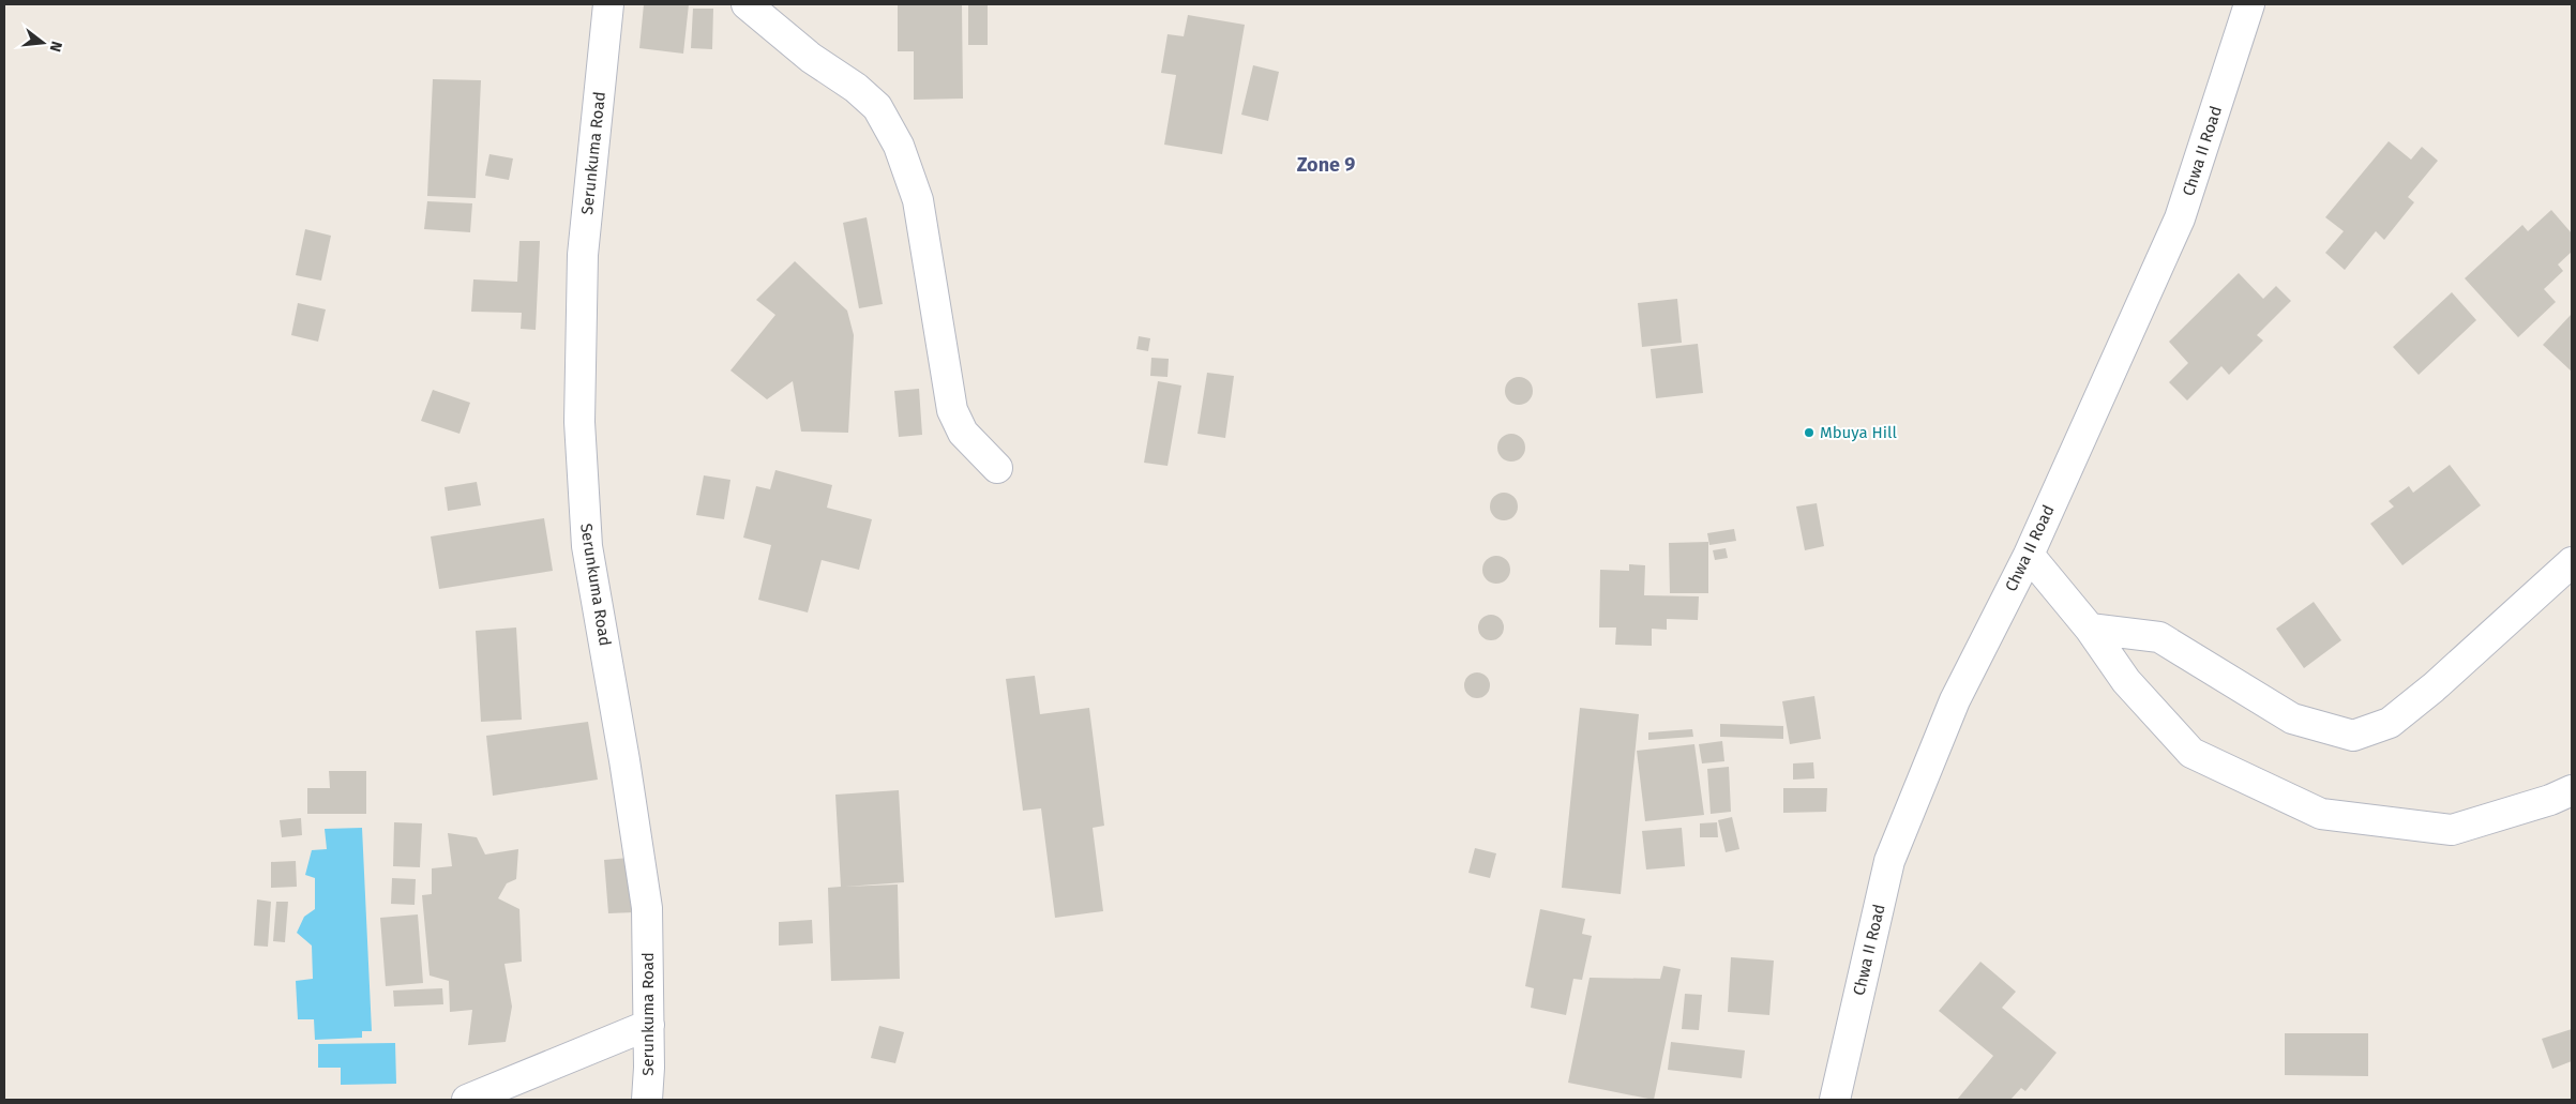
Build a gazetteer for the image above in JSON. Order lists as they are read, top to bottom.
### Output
{
  "streets": {
    "street": ["Chwa II Road", "Serunkuma Road"]
  },
  "districts": ["Zone 9"],
  "places": ["Mbuya Hill"],
  "north": "right"
}
